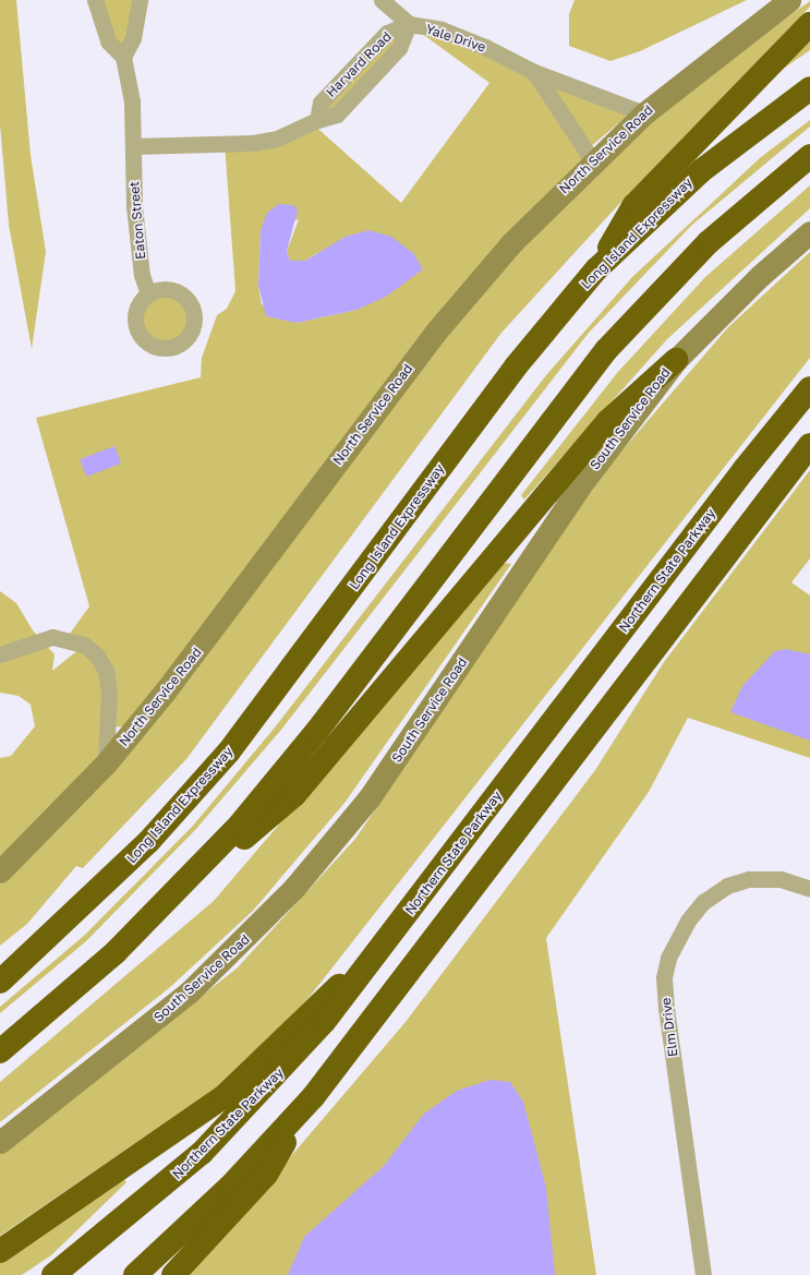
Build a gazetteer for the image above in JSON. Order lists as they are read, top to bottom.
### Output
{
  "streets": {
    "highway": ["Long Island Expressway", "Northern State Parkway"],
    "main road": ["North Service Road", "South Service Road"],
    "street": [
      "Yale Drive",
      "Harvard Road",
      "Eaton Street",
      "Elm Drive"
    ]
  },
  "crossings": [
    ["Yale Drive", "Harvard Road"],
    ["Yale Drive", "North Service Road"],
    ["Harvard Road", "Eaton Street"]
  ]
}
